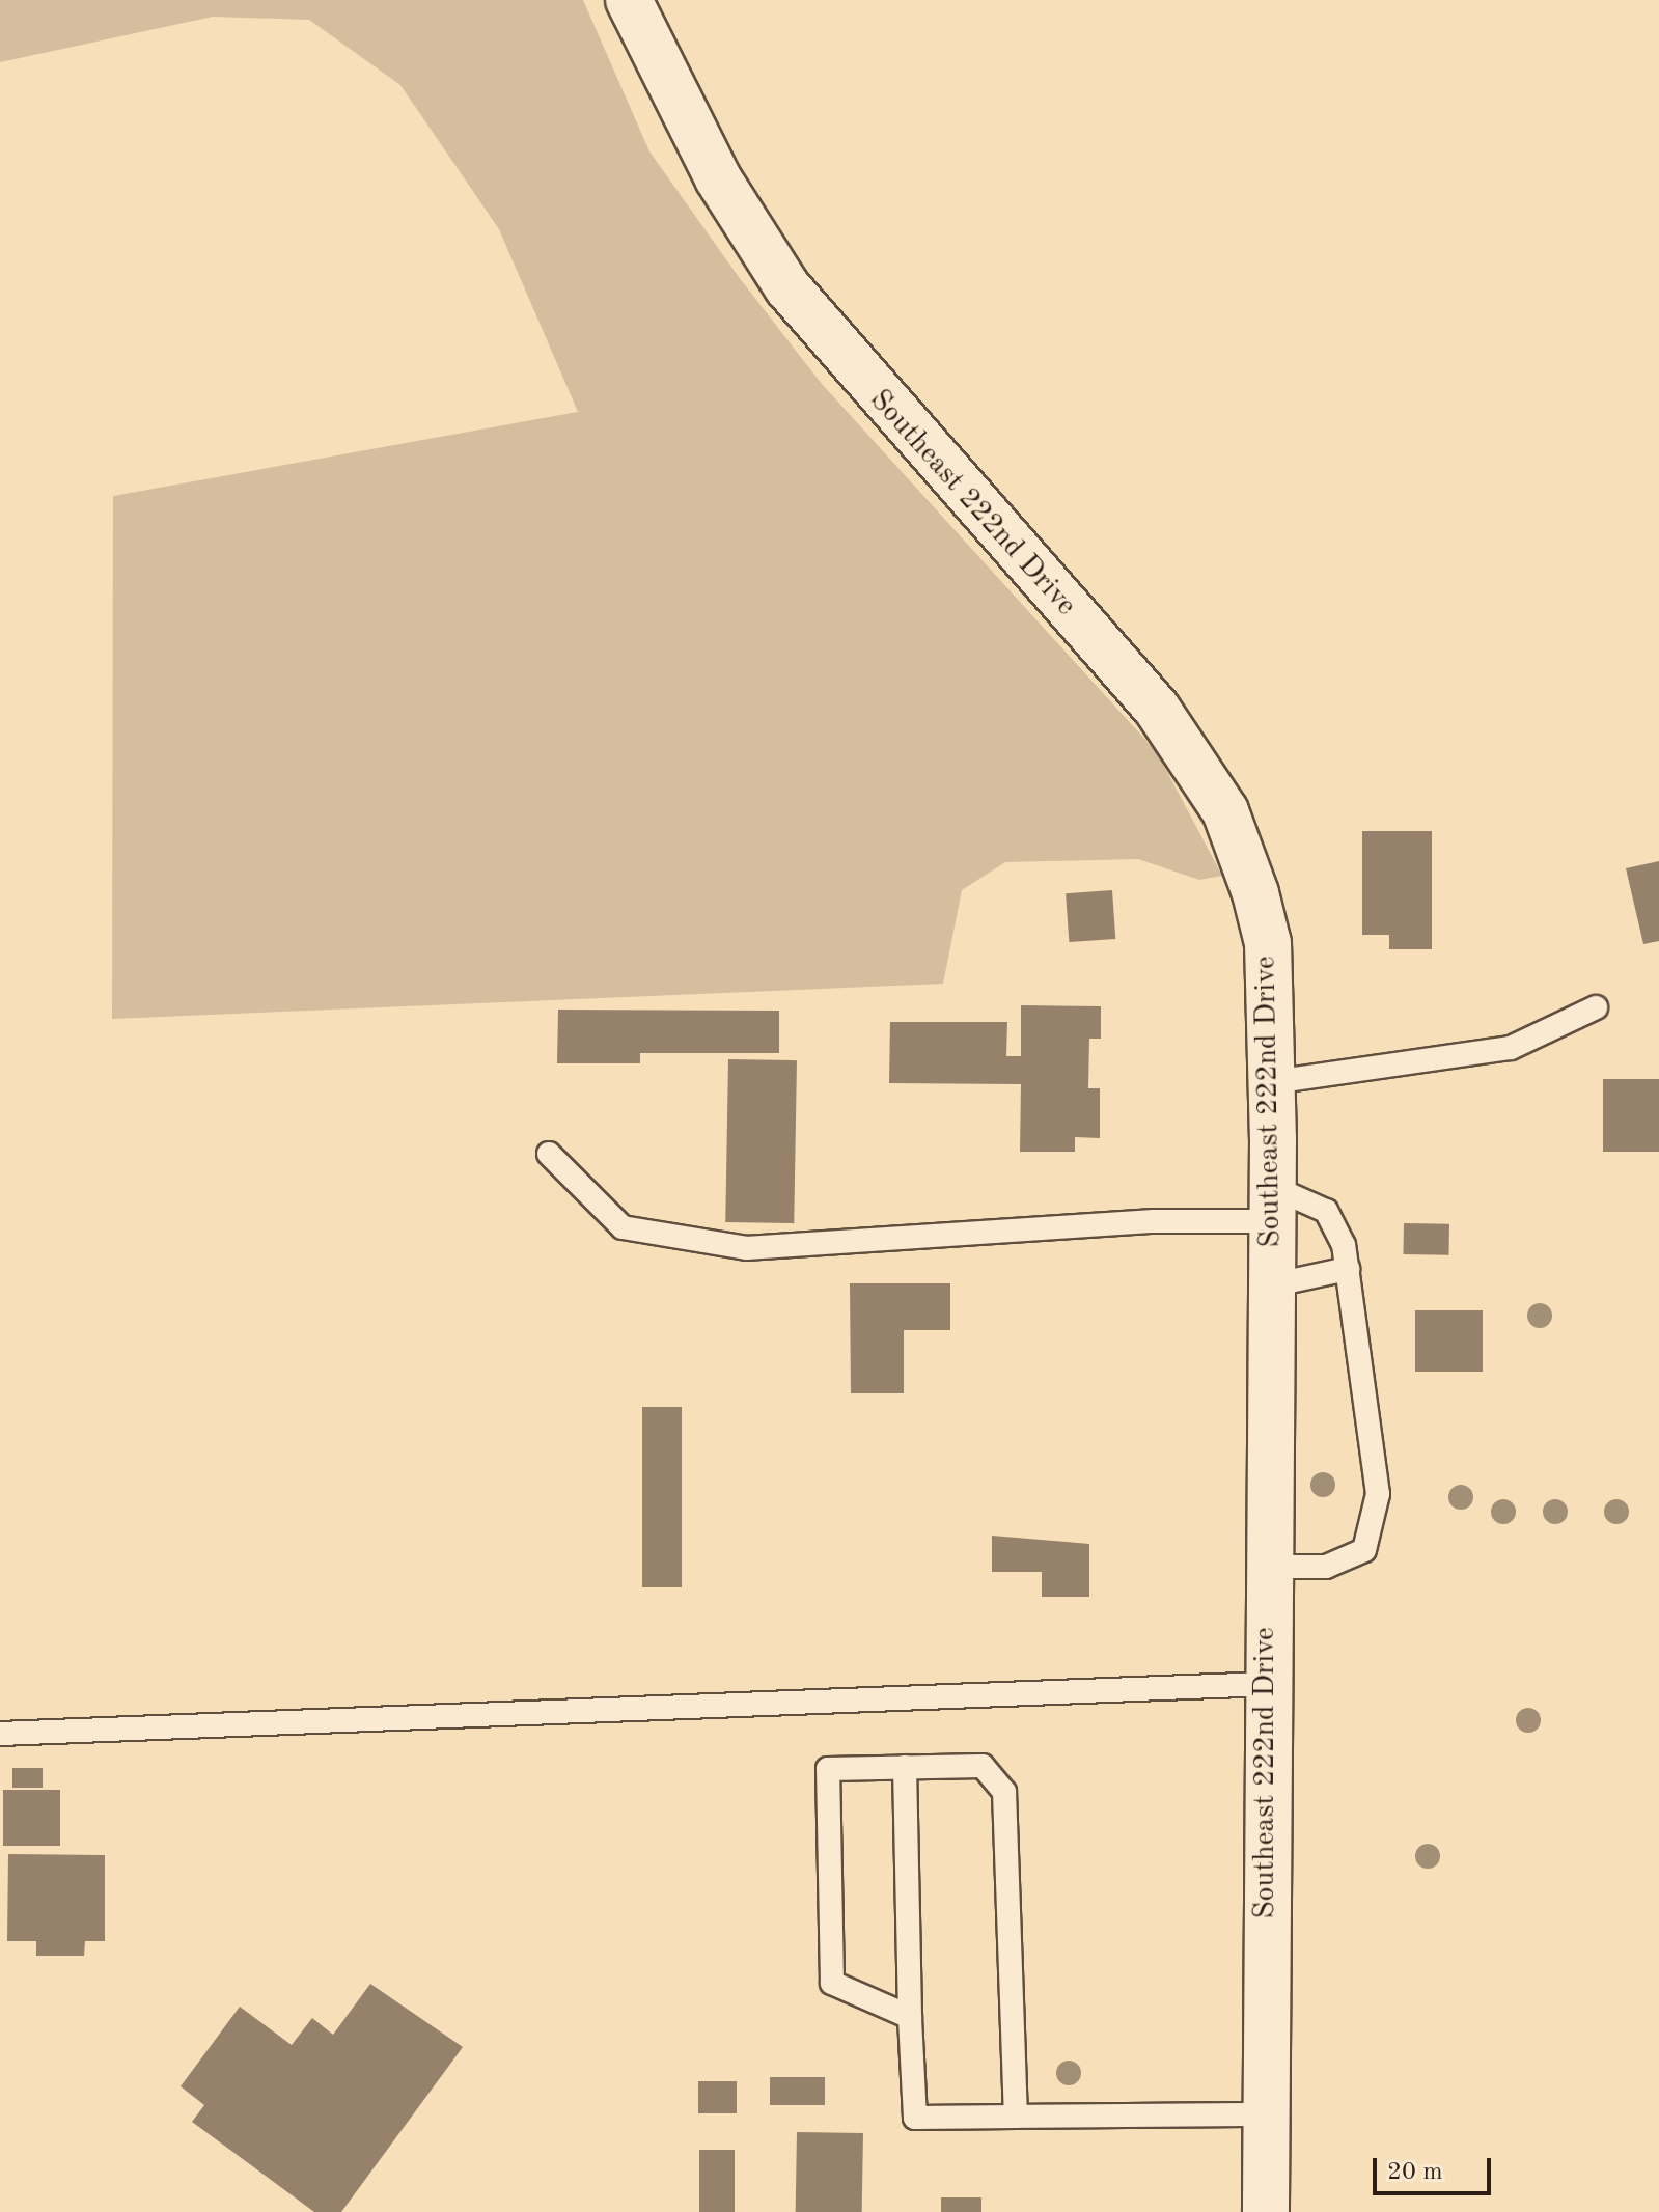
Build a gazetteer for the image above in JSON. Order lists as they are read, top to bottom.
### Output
{
  "streets": {
    "main road": ["Southeast 222nd Drive"]
  },
  "scale_bar": "20 m"
}
